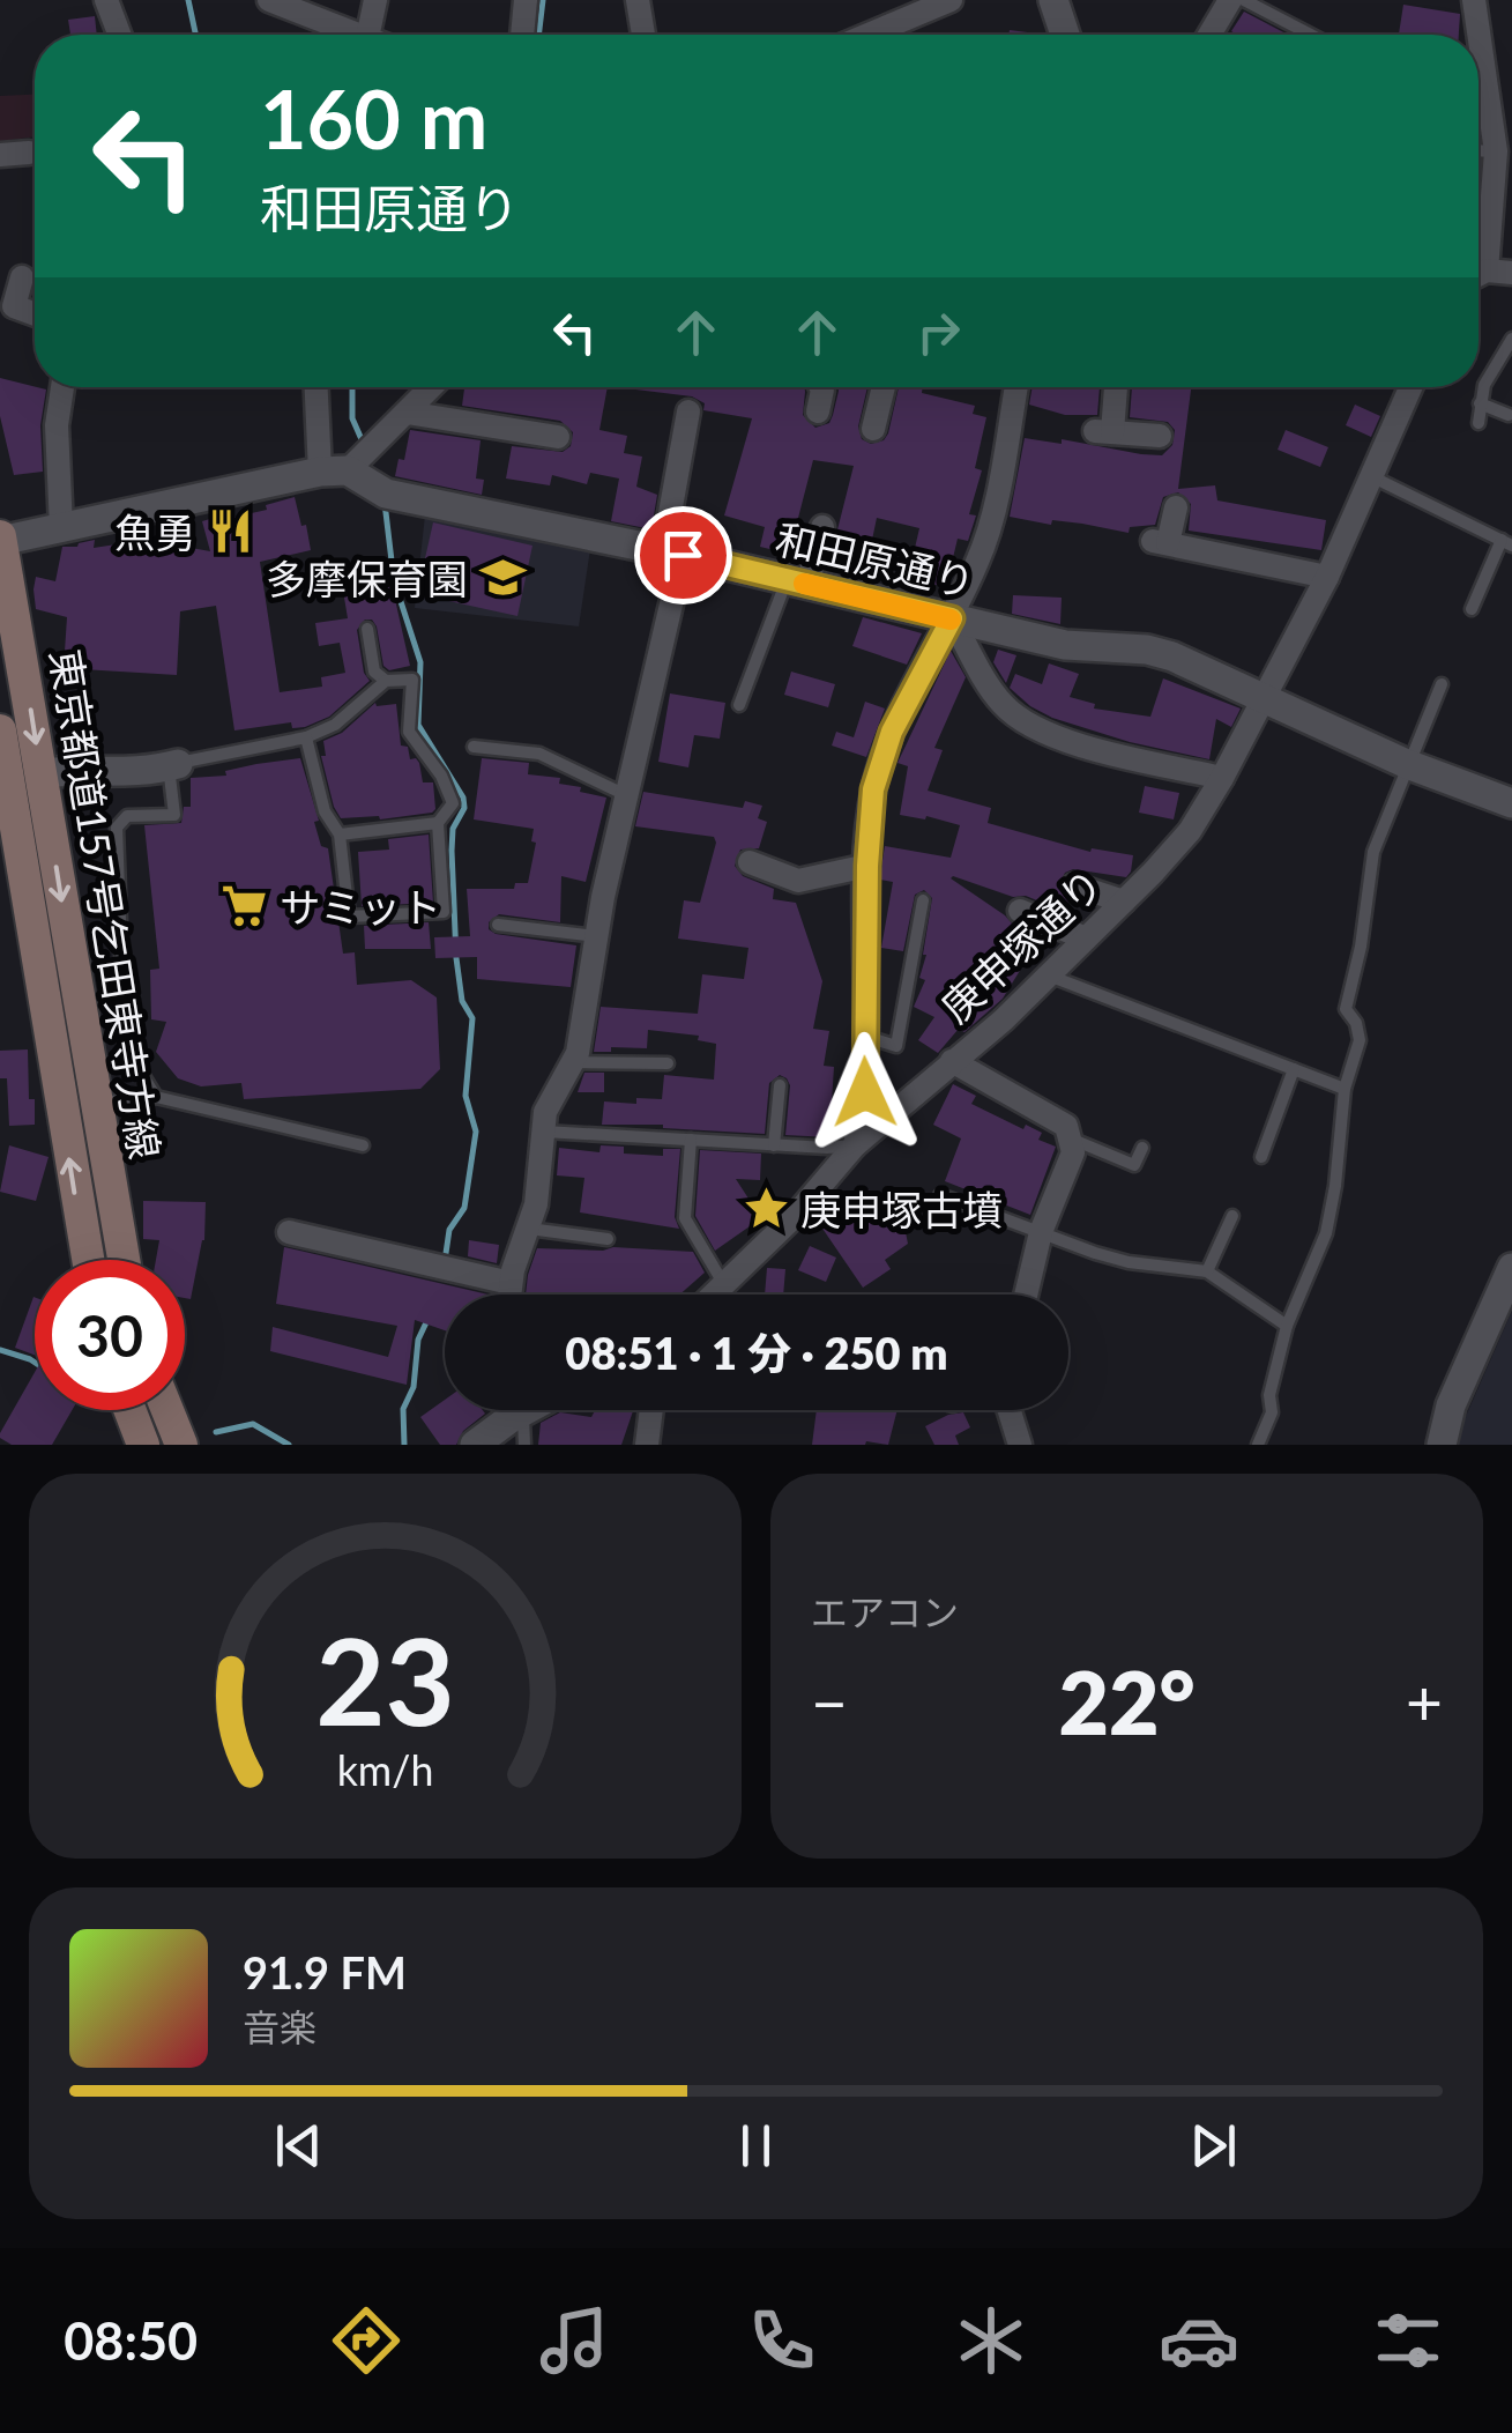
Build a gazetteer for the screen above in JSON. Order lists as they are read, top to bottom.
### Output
{
  "streets": {
    "main road": ["東京都道157号乞田東寺方線"],
    "street": ["和田原通り", "庚申塚通り"]
  },
  "crossings": [
    ["和田原通り", "東京都道157号乞田東寺方線"],
    ["和田原通り", "庚申塚通り"]
  ],
  "places": {
    "restaurant": ["魚勇"],
    "school or university": ["多摩保育園"],
    "supermarket": ["サミット"],
    "place": ["庚申塚古墳"]
  },
  "page": {
    "turn": ["160 m", "和田原通り"],
    "limit": "30",
    "trip": "08:51 · 1 分 · 250 m",
    "tile": "エアコン",
    "heat": ["−", "22°", "+"],
    "song": ["91.9 FM", "音楽"],
    "tabs": "08:50",
    "gauge": ["23", "km/h"]
  }
}
